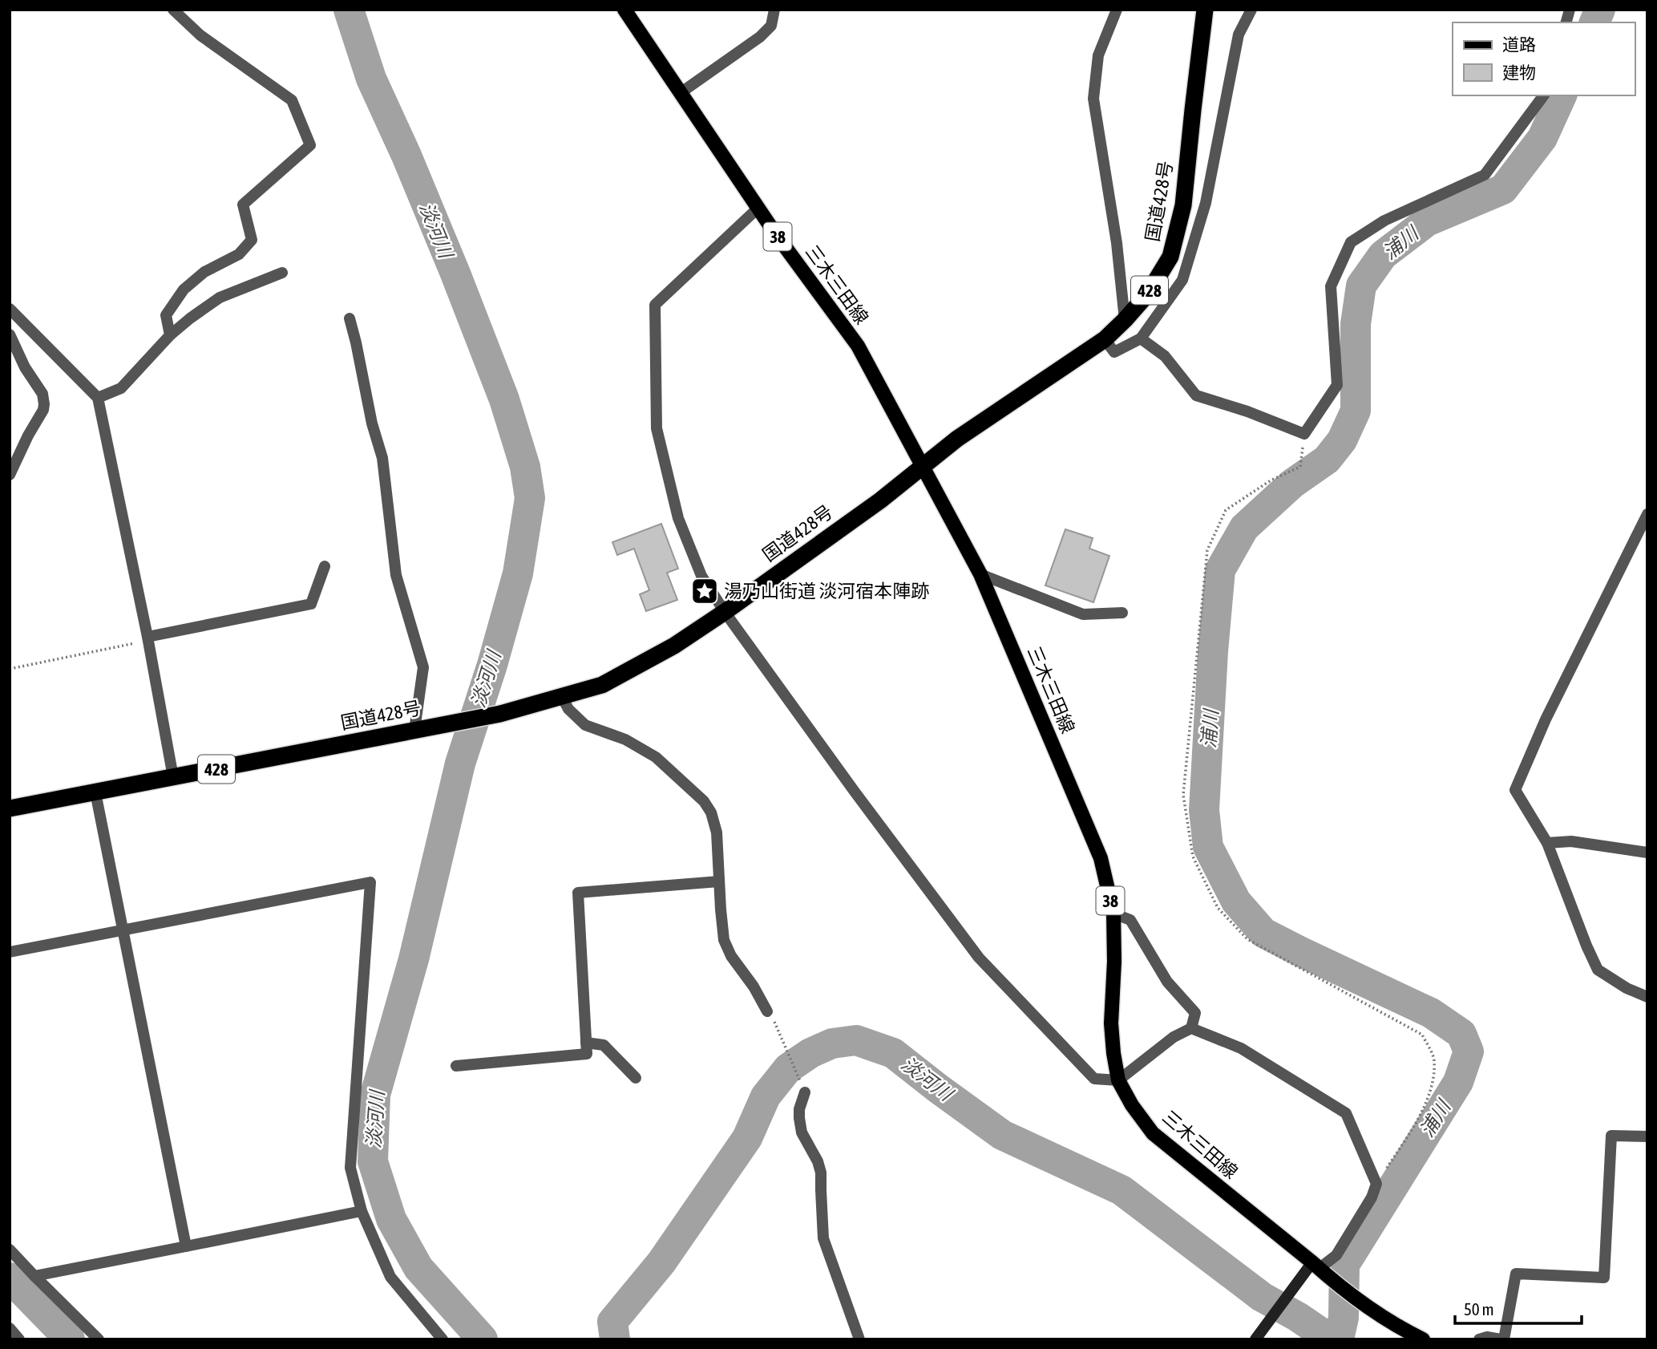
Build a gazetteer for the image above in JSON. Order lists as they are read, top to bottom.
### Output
{
  "streets": {
    "highway": ["国道428号", "428"],
    "main road": ["38", "三木三田線"]
  },
  "crossings": [
    ["国道428号", "三木三田線"]
  ],
  "water": ["淡河川", "浦川"],
  "places": {
    "place": ["湯乃山街道 淡河宿本陣跡"]
  },
  "legend": ["道路", "建物"],
  "scale_bar": "50 m"
}
